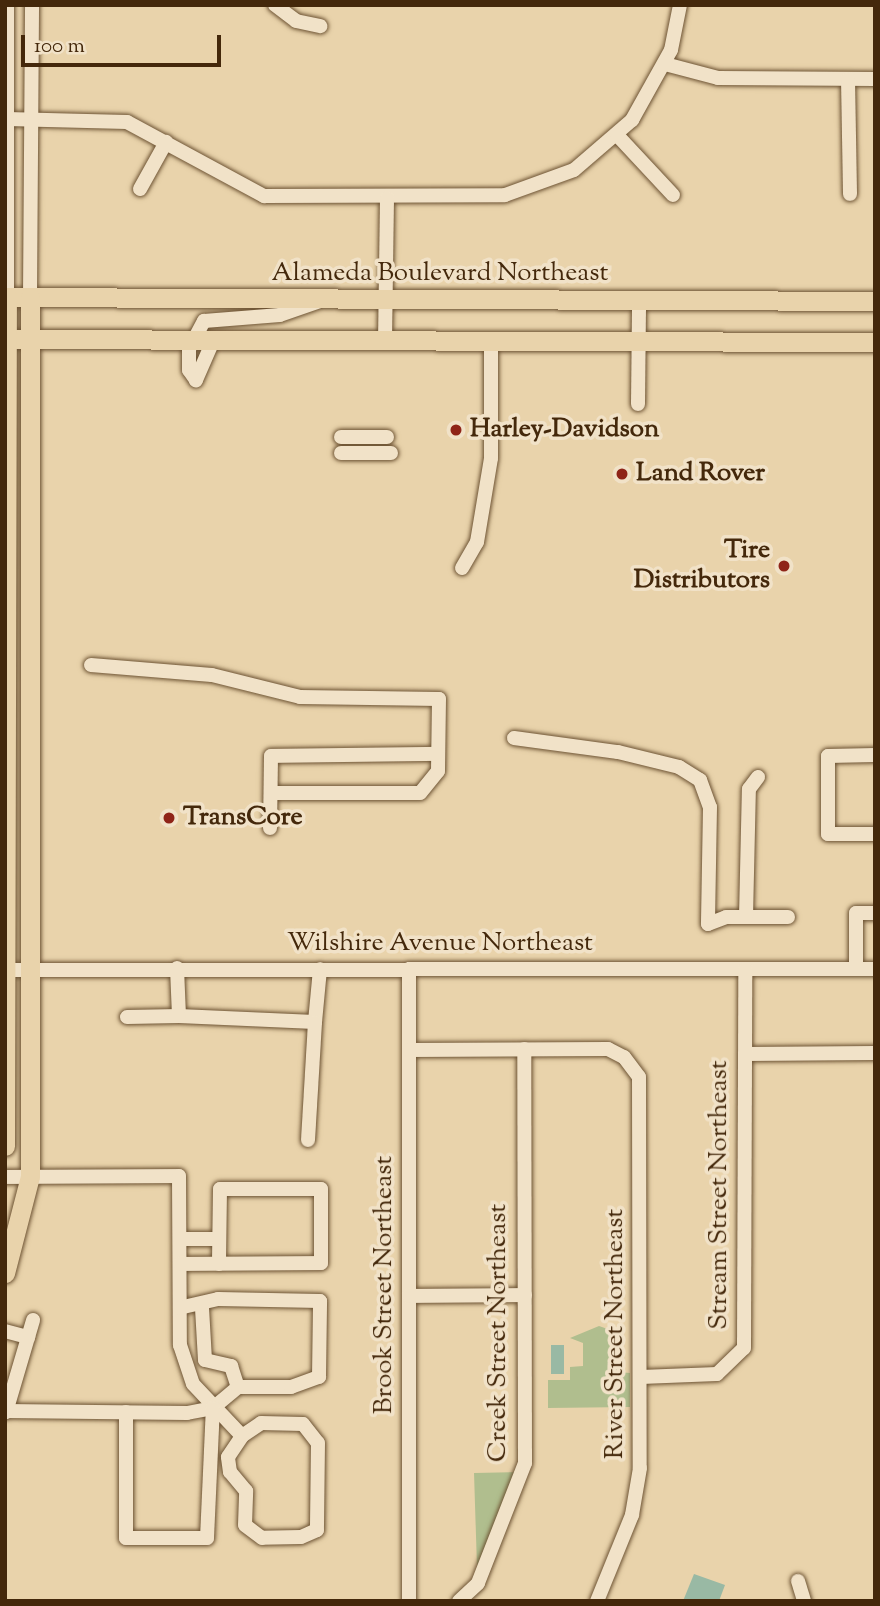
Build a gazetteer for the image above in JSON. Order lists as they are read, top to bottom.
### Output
{
  "streets": {
    "main road": ["Alameda Boulevard Northeast"],
    "street": [
      "Wilshire Avenue Northeast",
      "Stream Street Northeast",
      "Brook Street Northeast",
      "Creek Street Northeast",
      "River Street Northeast"
    ]
  },
  "crossings": [
    ["Wilshire Avenue Northeast", "Stream Street Northeast"],
    ["Wilshire Avenue Northeast", "Brook Street Northeast"],
    ["Stream Street Northeast", "River Street Northeast"],
    ["Creek Street Northeast", "River Street Northeast"]
  ],
  "places": [
    "Harley-Davidson",
    "Land Rover",
    "Tire Distributors",
    "TransCore"
  ],
  "scale_bar": "100 m"
}
